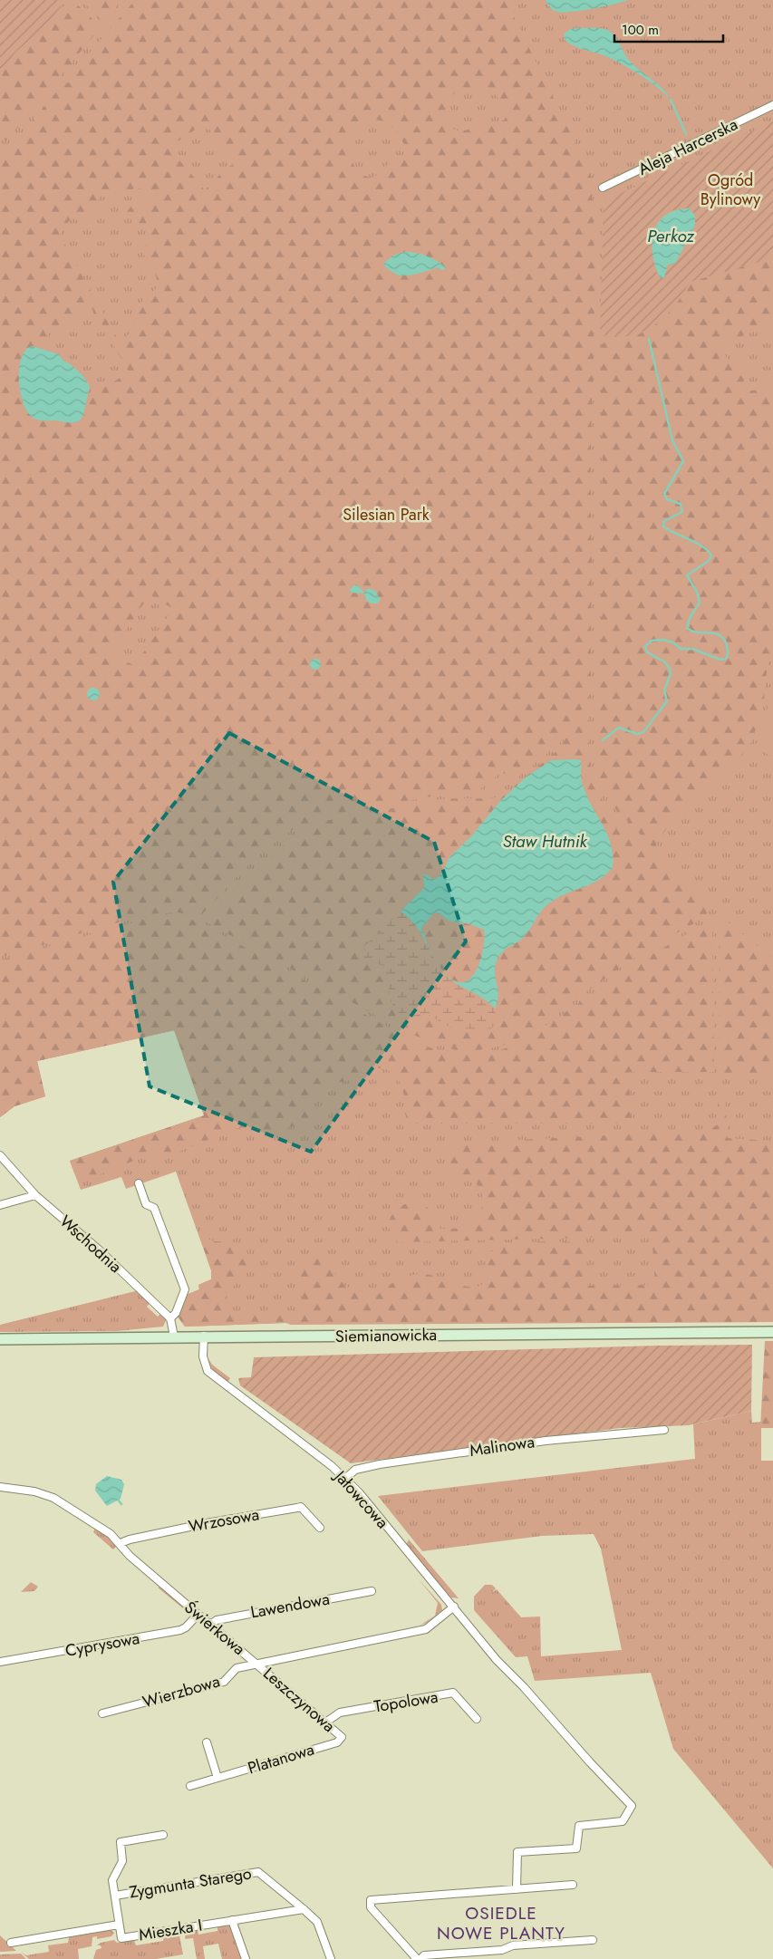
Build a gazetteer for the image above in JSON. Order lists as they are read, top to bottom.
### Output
{
  "streets": {
    "street": [
      "Aleja Harcerska",
      "Wschodnia",
      "Siemianowicka",
      "Malinowa",
      "Jałowcowa",
      "Wrzosowa",
      "Lawendowa",
      "Świerkowa",
      "Cyprysowa",
      "Wierzbowa",
      "Leszczynowa",
      "Topolowa",
      "Platanowa",
      "Zygmunta Starego",
      "Mieszka I"
    ]
  },
  "crossings": [
    ["Siemianowicka", "Jałowcowa"],
    ["Malinowa", "Jałowcowa"],
    ["Jałowcowa", "Świerkowa"],
    ["Wrzosowa", "Świerkowa"],
    ["Lawendowa", "Świerkowa"],
    ["Świerkowa", "Cyprysowa"],
    ["Świerkowa", "Wierzbowa"],
    ["Świerkowa", "Leszczynowa"],
    ["Wierzbowa", "Leszczynowa"],
    ["Leszczynowa", "Topolowa"],
    ["Leszczynowa", "Platanowa"],
    ["Zygmunta Starego", "Mieszka I"]
  ],
  "districts": ["OSIEDLE NOWE PLANTY"],
  "water": ["Perkoz", "Staw Hutnik"],
  "parks": ["Ogród Bylinowy", "Silesian Park"],
  "scale_bar": "100 m"
}
